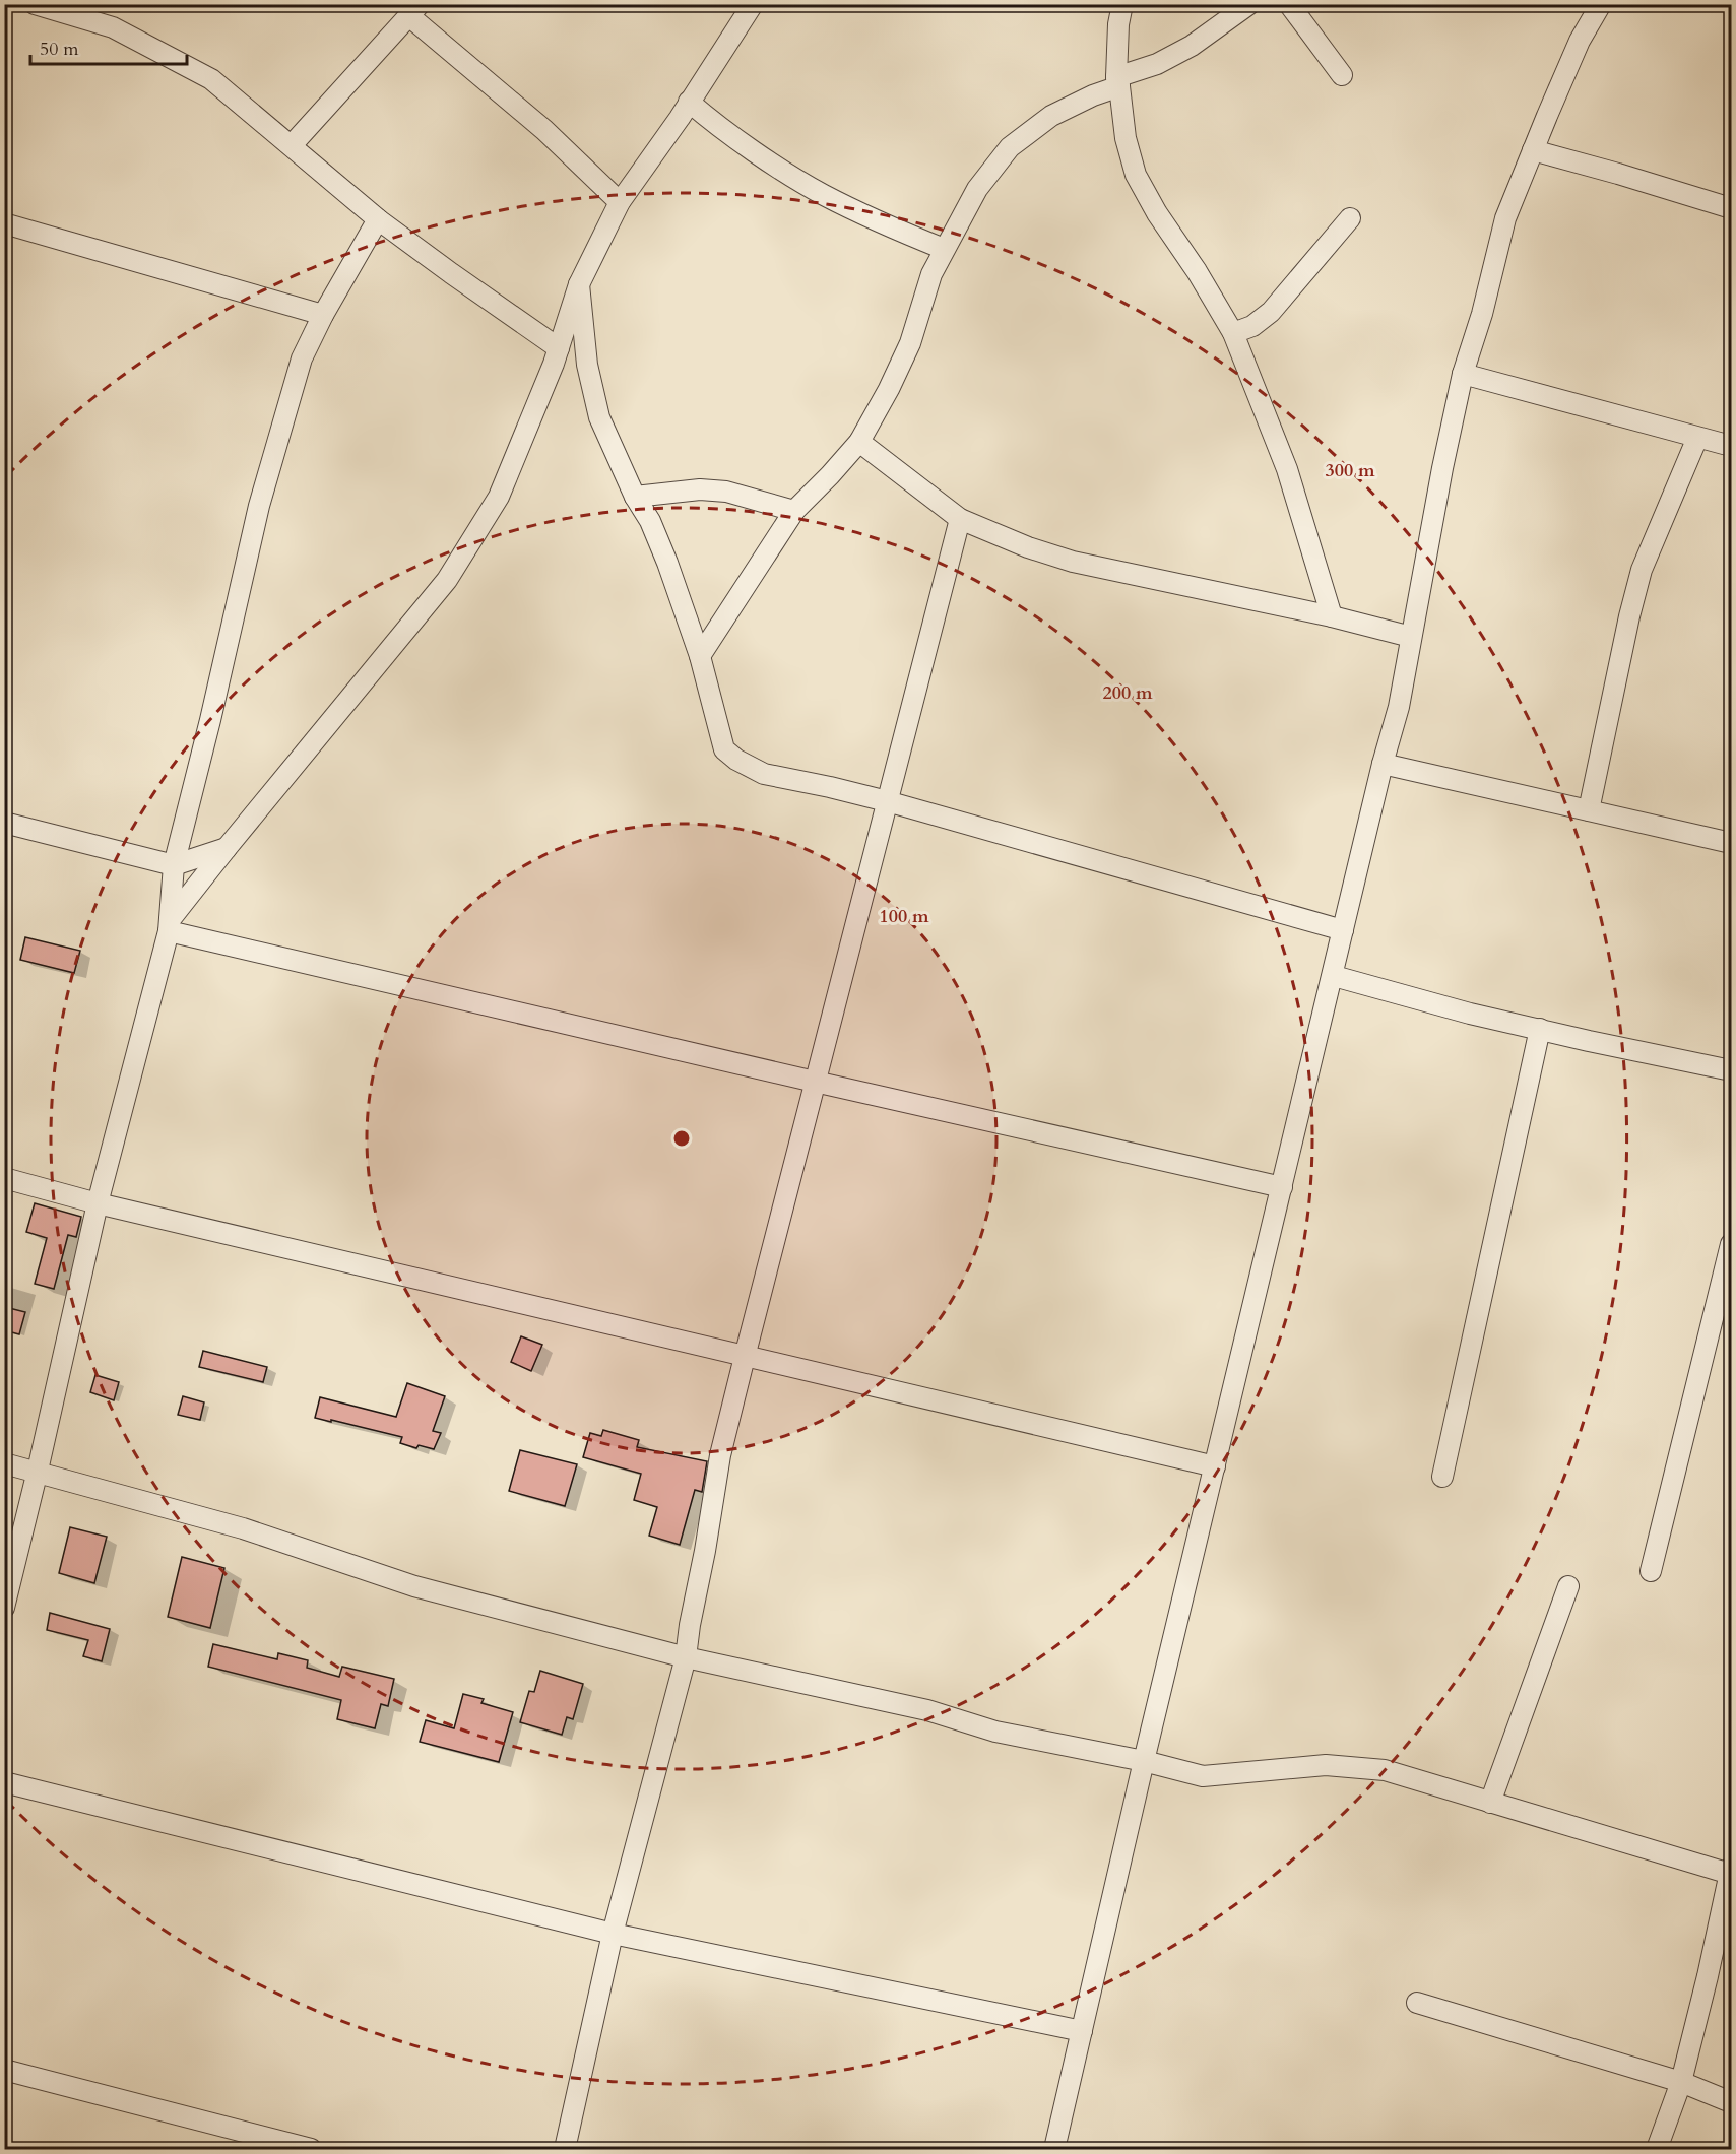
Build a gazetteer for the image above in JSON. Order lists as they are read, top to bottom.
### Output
{
  "scale_bar": "50 m",
  "rings": ["300 m", "200 m", "100 m"]
}
